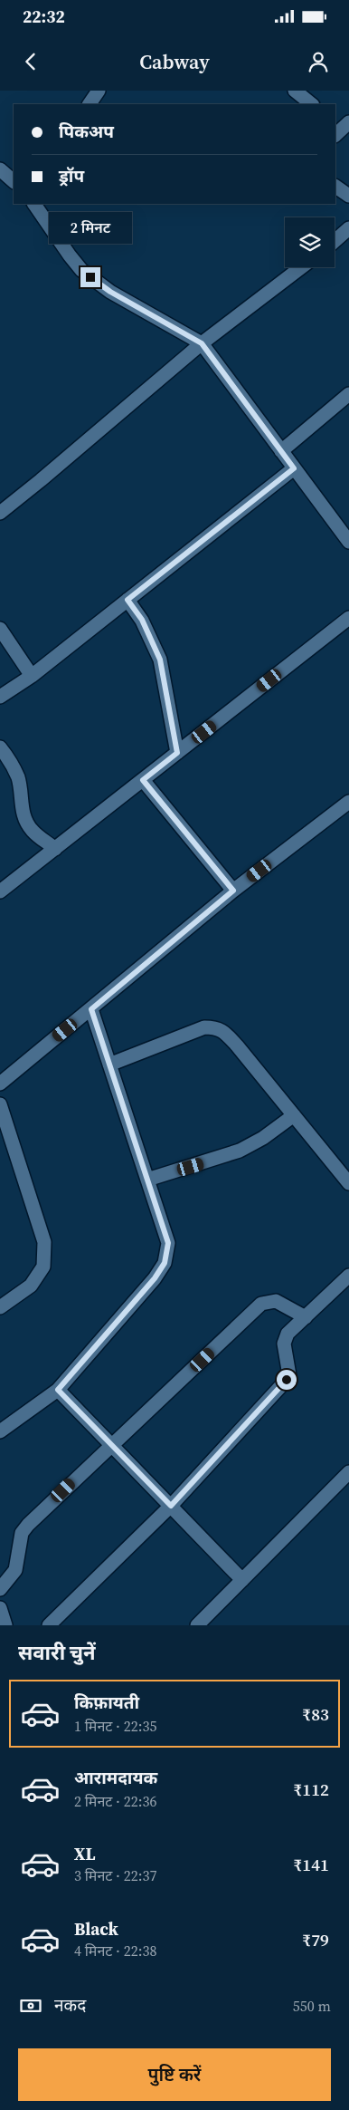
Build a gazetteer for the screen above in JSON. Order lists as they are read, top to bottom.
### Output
{
  "page": {
    "status": "22:32",
    "header": "Cabway",
    "banner": ["पिकअप", "ड्रॉप"],
    "bubble": "2 मिनट",
    "heading": "सवारी चुनें",
    "list": [
      {
        "name": "किफ़ायती",
        "note": "1 मिनट · 22:35",
        "value": "₹83"
      },
      {
        "name": "आरामदायक",
        "note": "2 मिनट · 22:36",
        "value": "₹112"
      },
      {
        "name": "XL",
        "note": "3 मिनट · 22:37",
        "value": "₹141"
      },
      {
        "name": "Black",
        "note": "4 मिनट · 22:38",
        "value": "₹79"
      }
    ],
    "pay": ["नकद", "550 m"],
    "buttons": "पुष्टि करें"
  }
}
